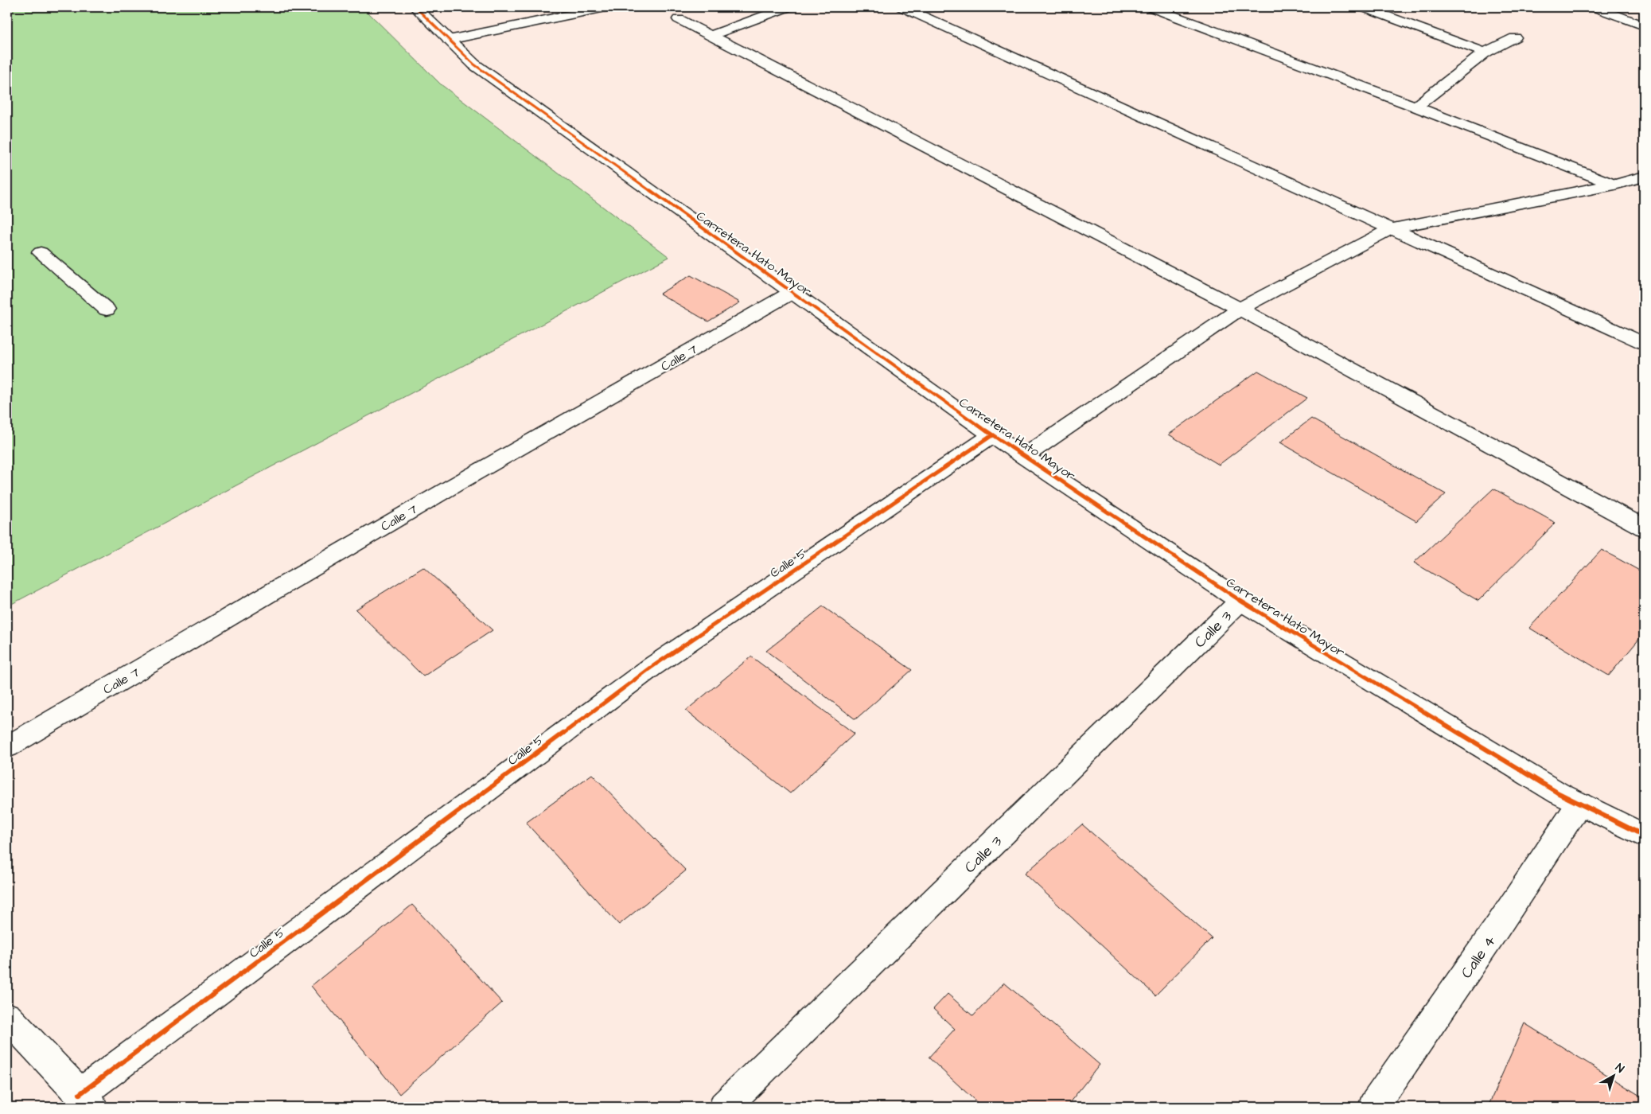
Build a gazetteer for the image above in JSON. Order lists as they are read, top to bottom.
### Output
{
  "streets": {
    "street": [
      "Carretera Hato Mayor",
      "Calle 7",
      "Calle 5",
      "Calle 3",
      "Calle 4"
    ]
  },
  "crossings": [
    ["Carretera Hato Mayor", "Calle 7"],
    ["Carretera Hato Mayor", "Calle 5"],
    ["Carretera Hato Mayor", "Calle 3"],
    ["Carretera Hato Mayor", "Calle 4"]
  ],
  "north": "top right"
}
